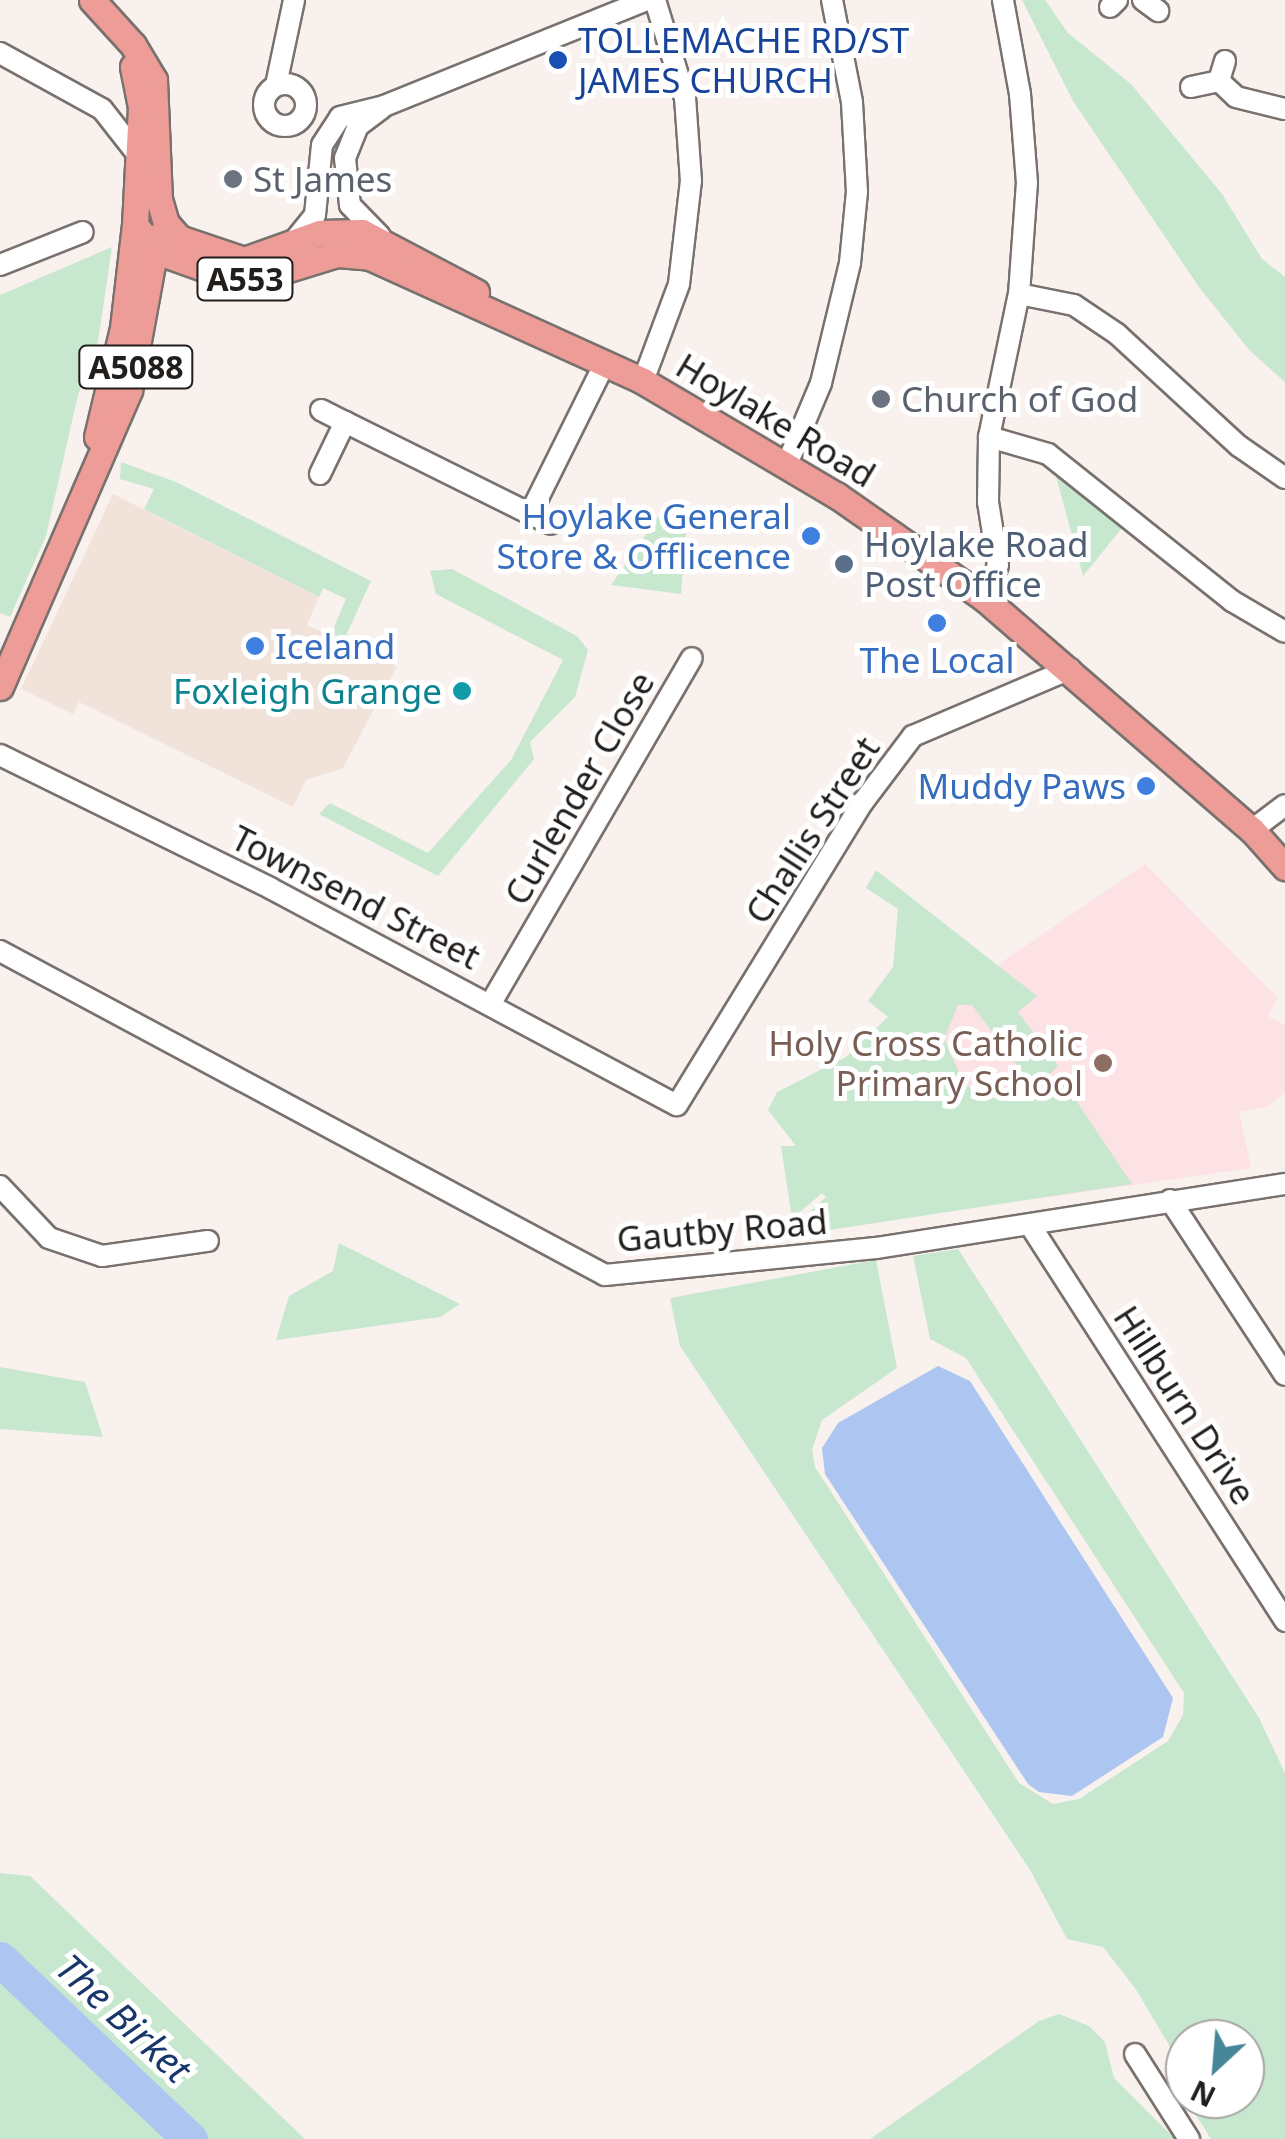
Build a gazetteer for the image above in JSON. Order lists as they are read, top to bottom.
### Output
{
  "streets": {
    "main road": ["A553", "A5088", "Hoylake Road"],
    "street": [
      "Curlender Close",
      "Challis Street",
      "Townsend Street",
      "Gautby Road",
      "Hillburn Drive"
    ]
  },
  "crossings": [
    ["A553", "A5088"],
    ["A553", "Hoylake Road"],
    ["Hoylake Road", "Challis Street"],
    ["Curlender Close", "Townsend Street"],
    ["Challis Street", "Townsend Street"],
    ["Gautby Road", "Hillburn Drive"]
  ],
  "water": ["The Birket"],
  "places": [
    "TOLLEMACHE RD/ST JAMES CHURCH",
    "St James",
    "Church of God",
    "Hoylake General Store & Offlicence",
    "Hoylake Road Post Office",
    "The Local",
    "Iceland",
    "Foxleigh Grange",
    "Muddy Paws",
    "Holy Cross Catholic Primary School"
  ],
  "north": "bottom left"
}
